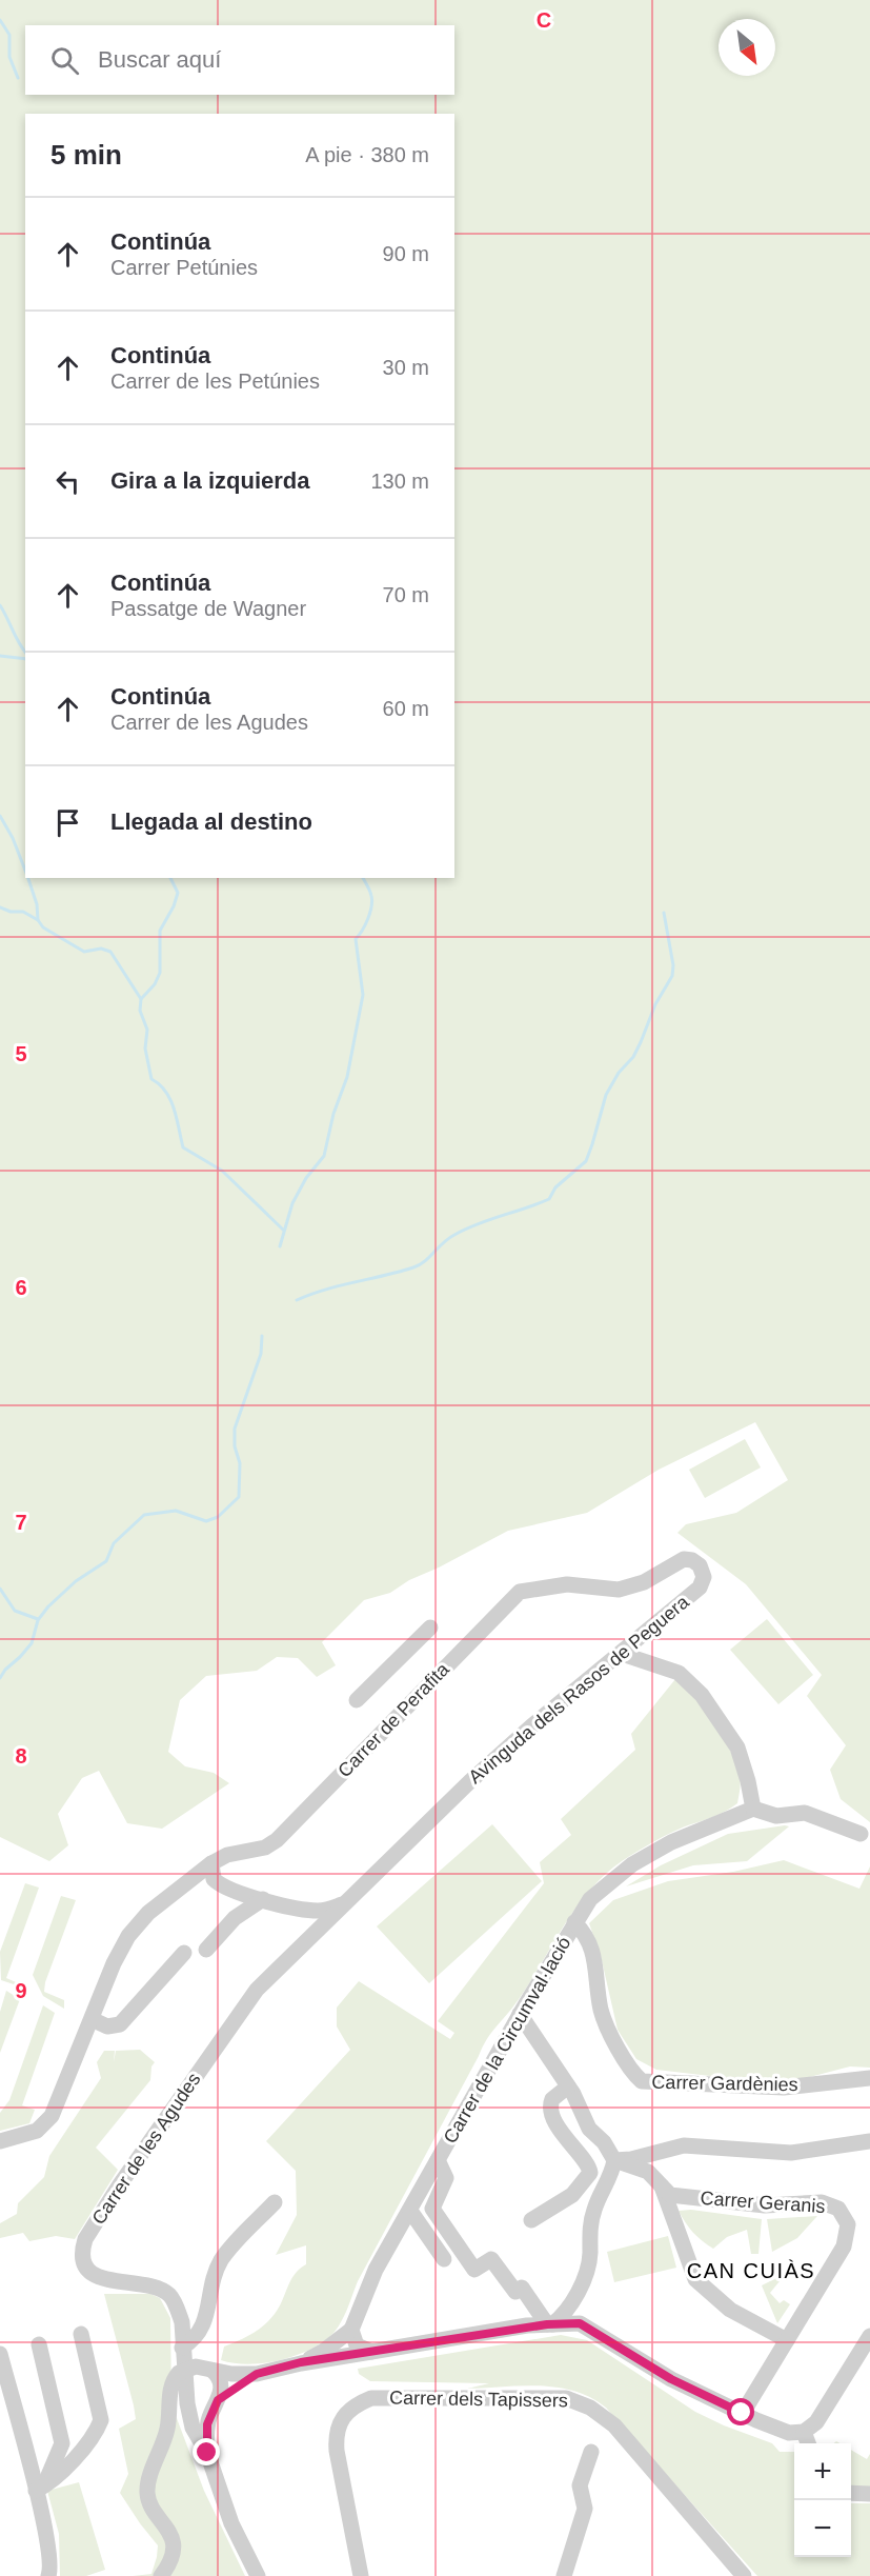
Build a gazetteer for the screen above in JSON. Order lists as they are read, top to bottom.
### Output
{
  "streets": {
    "street": [
      "Avinguda dels Rasos de Peguera",
      "Carrer de Perafita",
      "Carrer de la Circumval·lació",
      "Carrer Gardènies",
      "Carrer de les Agudes",
      "Carrer Geranis",
      "Carrer dels Tapissers"
    ]
  },
  "crossings": [
    ["Avinguda dels Rasos de Peguera", "Carrer de Perafita"],
    ["Avinguda dels Rasos de Peguera", "Carrer de les Agudes"],
    ["Carrer de la Circumval·lació", "Carrer Gardènies"]
  ],
  "districts": ["CAN CUIÀS"],
  "north": "bottom right",
  "page": {
    "search": "Buscar aquí",
    "heading": ["5 min", "A pie · 380 m"],
    "list": [
      ["Continúa", "Carrer Petúnies", "90 m"],
      ["Continúa", "Carrer de les Petúnies", "30 m"],
      ["Gira a la izquierda", "130 m"],
      ["Continúa", "Passatge de Wagner", "70 m"],
      ["Continúa", "Carrer de les Agudes", "60 m"],
      "Llegada al destino"
    ],
    "map_buttons": ["+", "−"]
  },
  "grid": {
    "columns": ["C"],
    "rows": [
      "5",
      "6",
      "7",
      "8",
      "9"
    ]
  }
}
